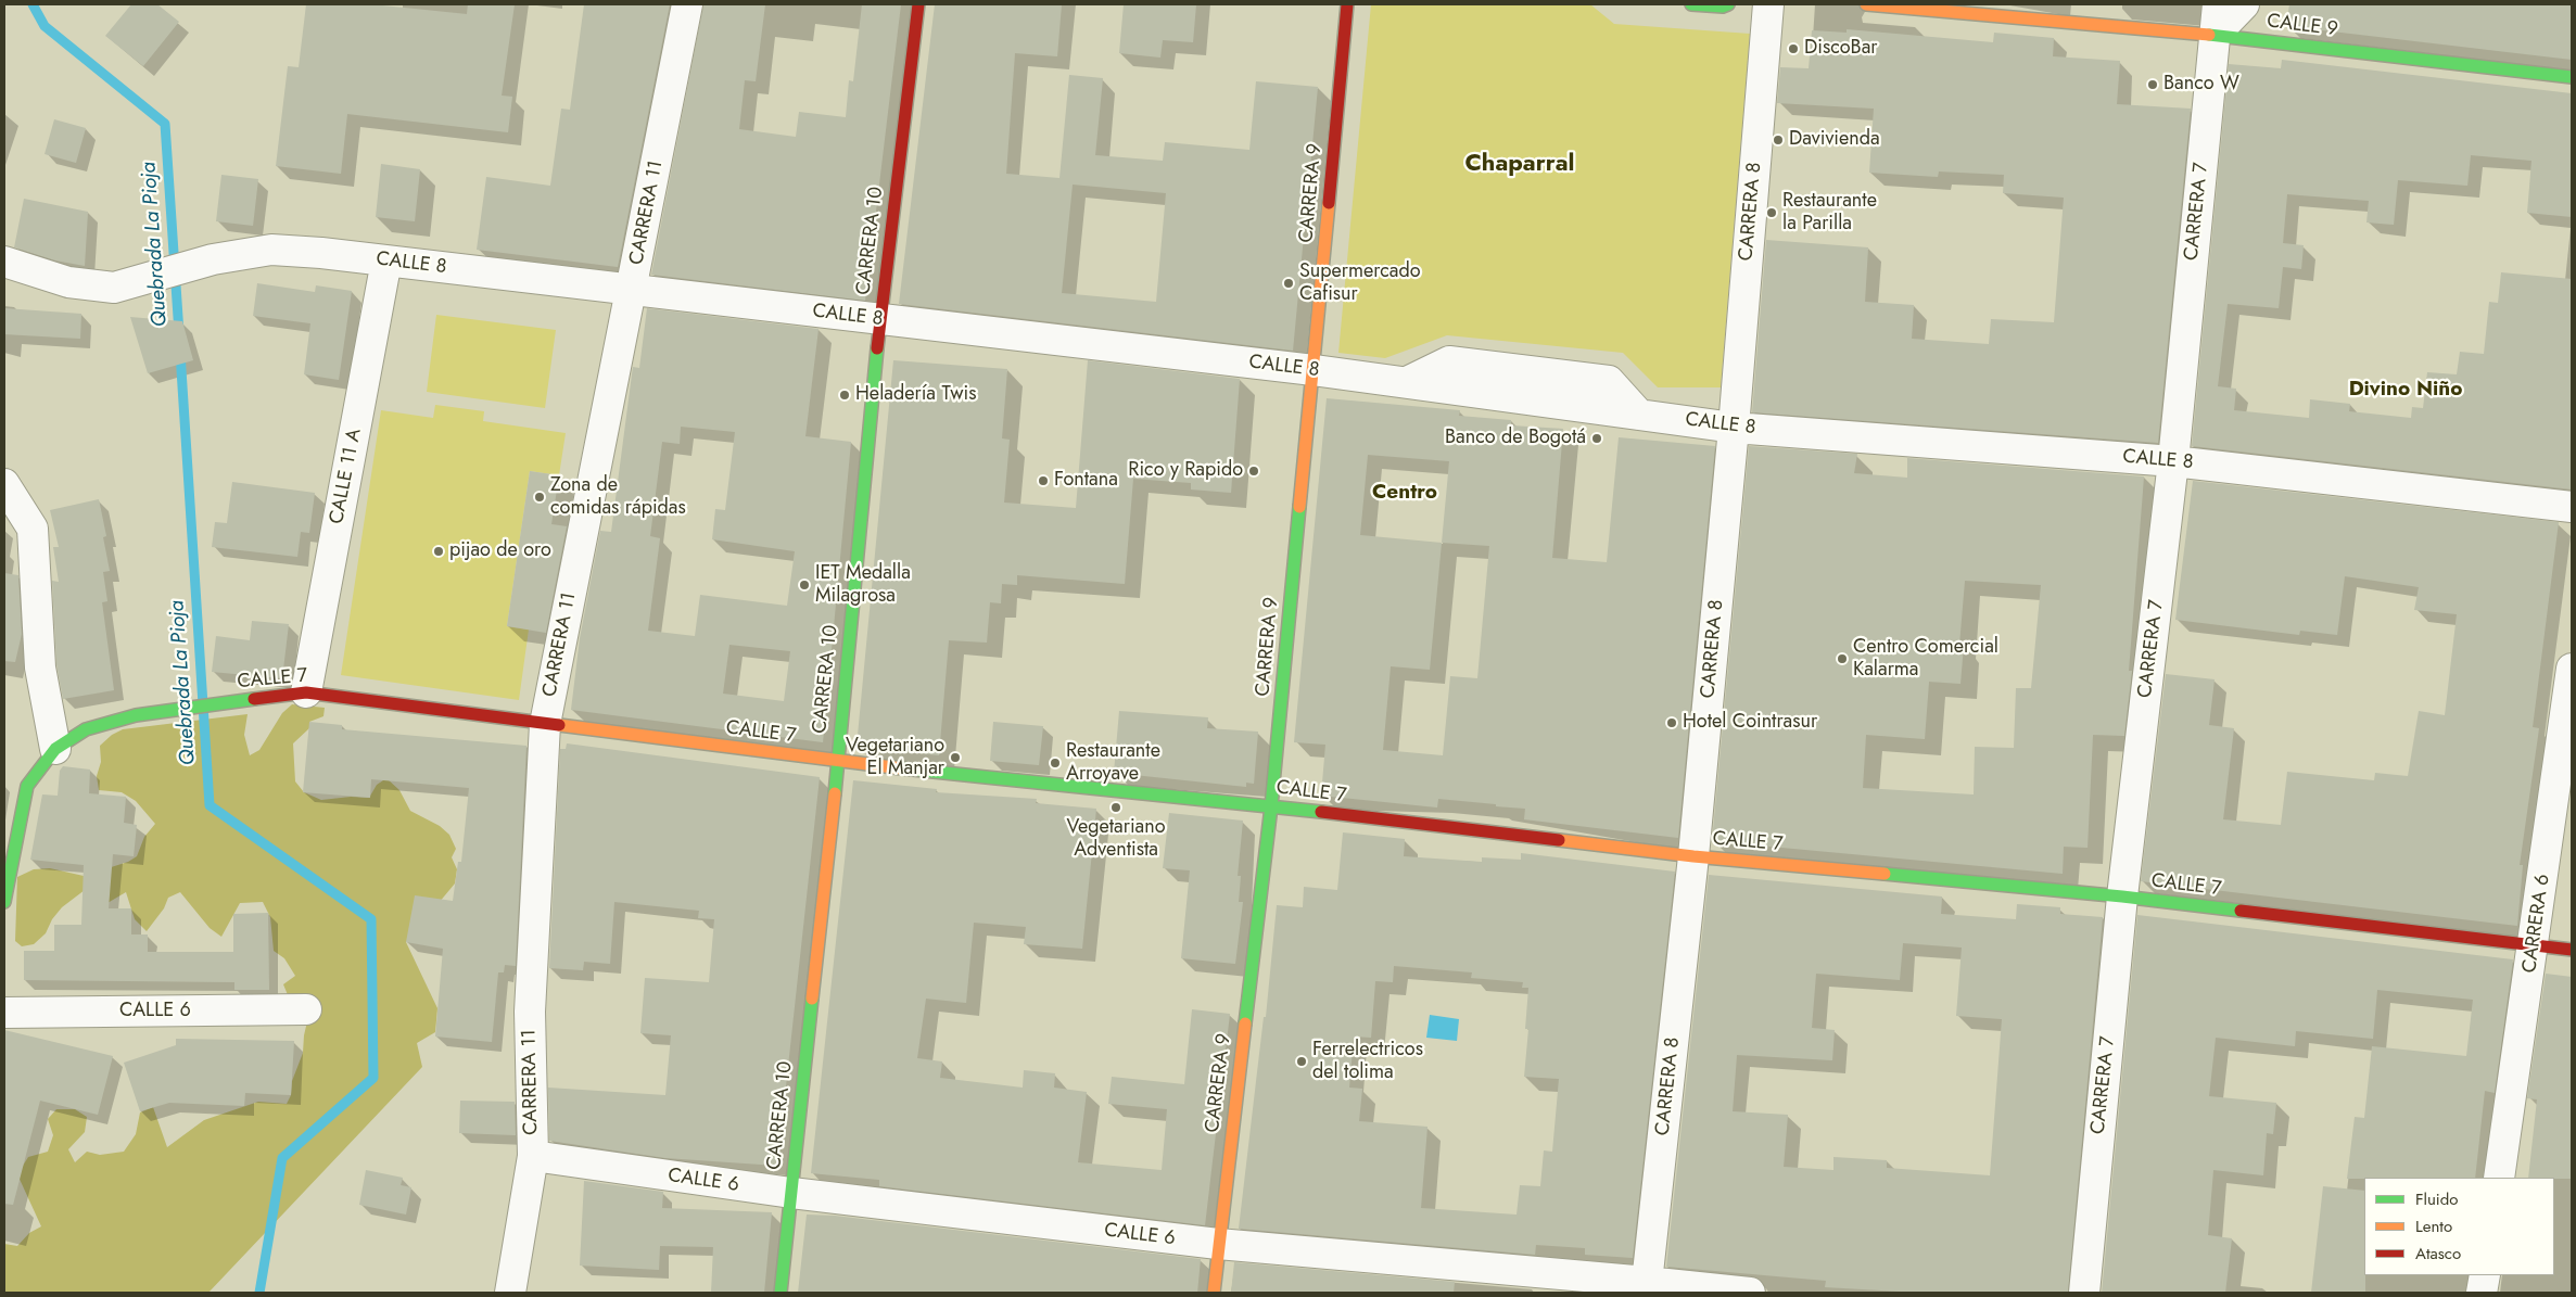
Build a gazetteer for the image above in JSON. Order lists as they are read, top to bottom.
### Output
{
  "streets": {
    "main road": [
      "CALLE 9",
      "CARRERA 9",
      "CARRERA 10",
      "CALLE 7"
    ],
    "street": [
      "CARRERA 8",
      "CARRERA 7",
      "CARRERA 11",
      "CALLE 8",
      "CALLE 11 A",
      "CARRERA 6",
      "CALLE 6"
    ]
  },
  "crossings": [
    ["CALLE 9", "CARRERA 7"],
    ["CARRERA 9", "CALLE 8"],
    ["CARRERA 9", "CALLE 7"],
    ["CARRERA 9", "CALLE 6"],
    ["CARRERA 8", "CALLE 8"],
    ["CARRERA 8", "CALLE 7"],
    ["CARRERA 8", "CALLE 6"],
    ["CARRERA 7", "CALLE 8"],
    ["CARRERA 7", "CALLE 7"],
    ["CARRERA 11", "CALLE 8"],
    ["CARRERA 11", "CALLE 7"],
    ["CARRERA 11", "CALLE 6"],
    ["CARRERA 10", "CALLE 8"],
    ["CARRERA 10", "CALLE 7"],
    ["CARRERA 10", "CALLE 6"],
    ["CALLE 8", "CALLE 11 A"],
    ["CALLE 11 A", "CALLE 7"],
    ["CALLE 7", "CARRERA 6"]
  ],
  "districts": ["Chaparral", "Divino Niño", "Centro"],
  "water": ["Quebrada La Pioja"],
  "places": [
    "DiscoBar",
    "Banco W",
    "Davivienda",
    "Restaurante la Parilla",
    "Supermercado Cafisur",
    "Heladería Twis",
    "Banco de Bogotá",
    "Rico y Rapido",
    "Fontana",
    "Zona de comidas rápidas",
    "pijao de oro",
    "IET Medalla Milagrosa",
    "Centro Comercial Kalarma",
    "Hotel Cointrasur",
    "Vegetariano El Manjar",
    "Restaurante Arroyave",
    "Vegetariano Adventista",
    "Ferrelectricos del tolima"
  ],
  "legend": ["Fluido", "Lento", "Atasco"]
}
